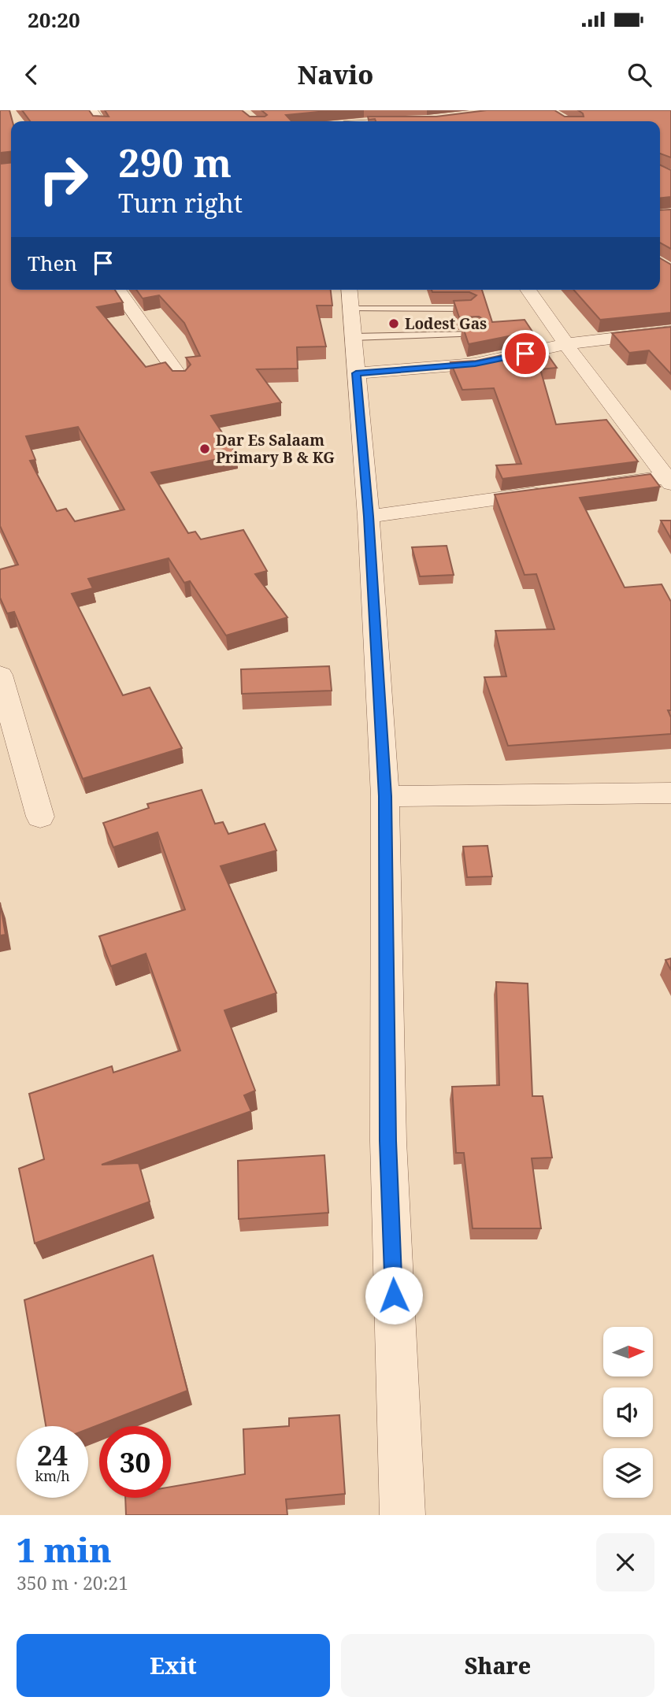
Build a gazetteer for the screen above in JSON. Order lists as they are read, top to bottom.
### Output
{
  "places": ["Lodest Gas", "Dar Es Salaam Primary B & KG"],
  "north": "right",
  "page": {
    "status": "20:20",
    "header": "Navio",
    "turn": ["290 m", "Turn right"],
    "then": "Then",
    "speed": "24 km/h",
    "limit": "30",
    "heading": ["1 min", "350 m · 20:21"],
    "buttons": ["Exit", "Share"]
  }
}
